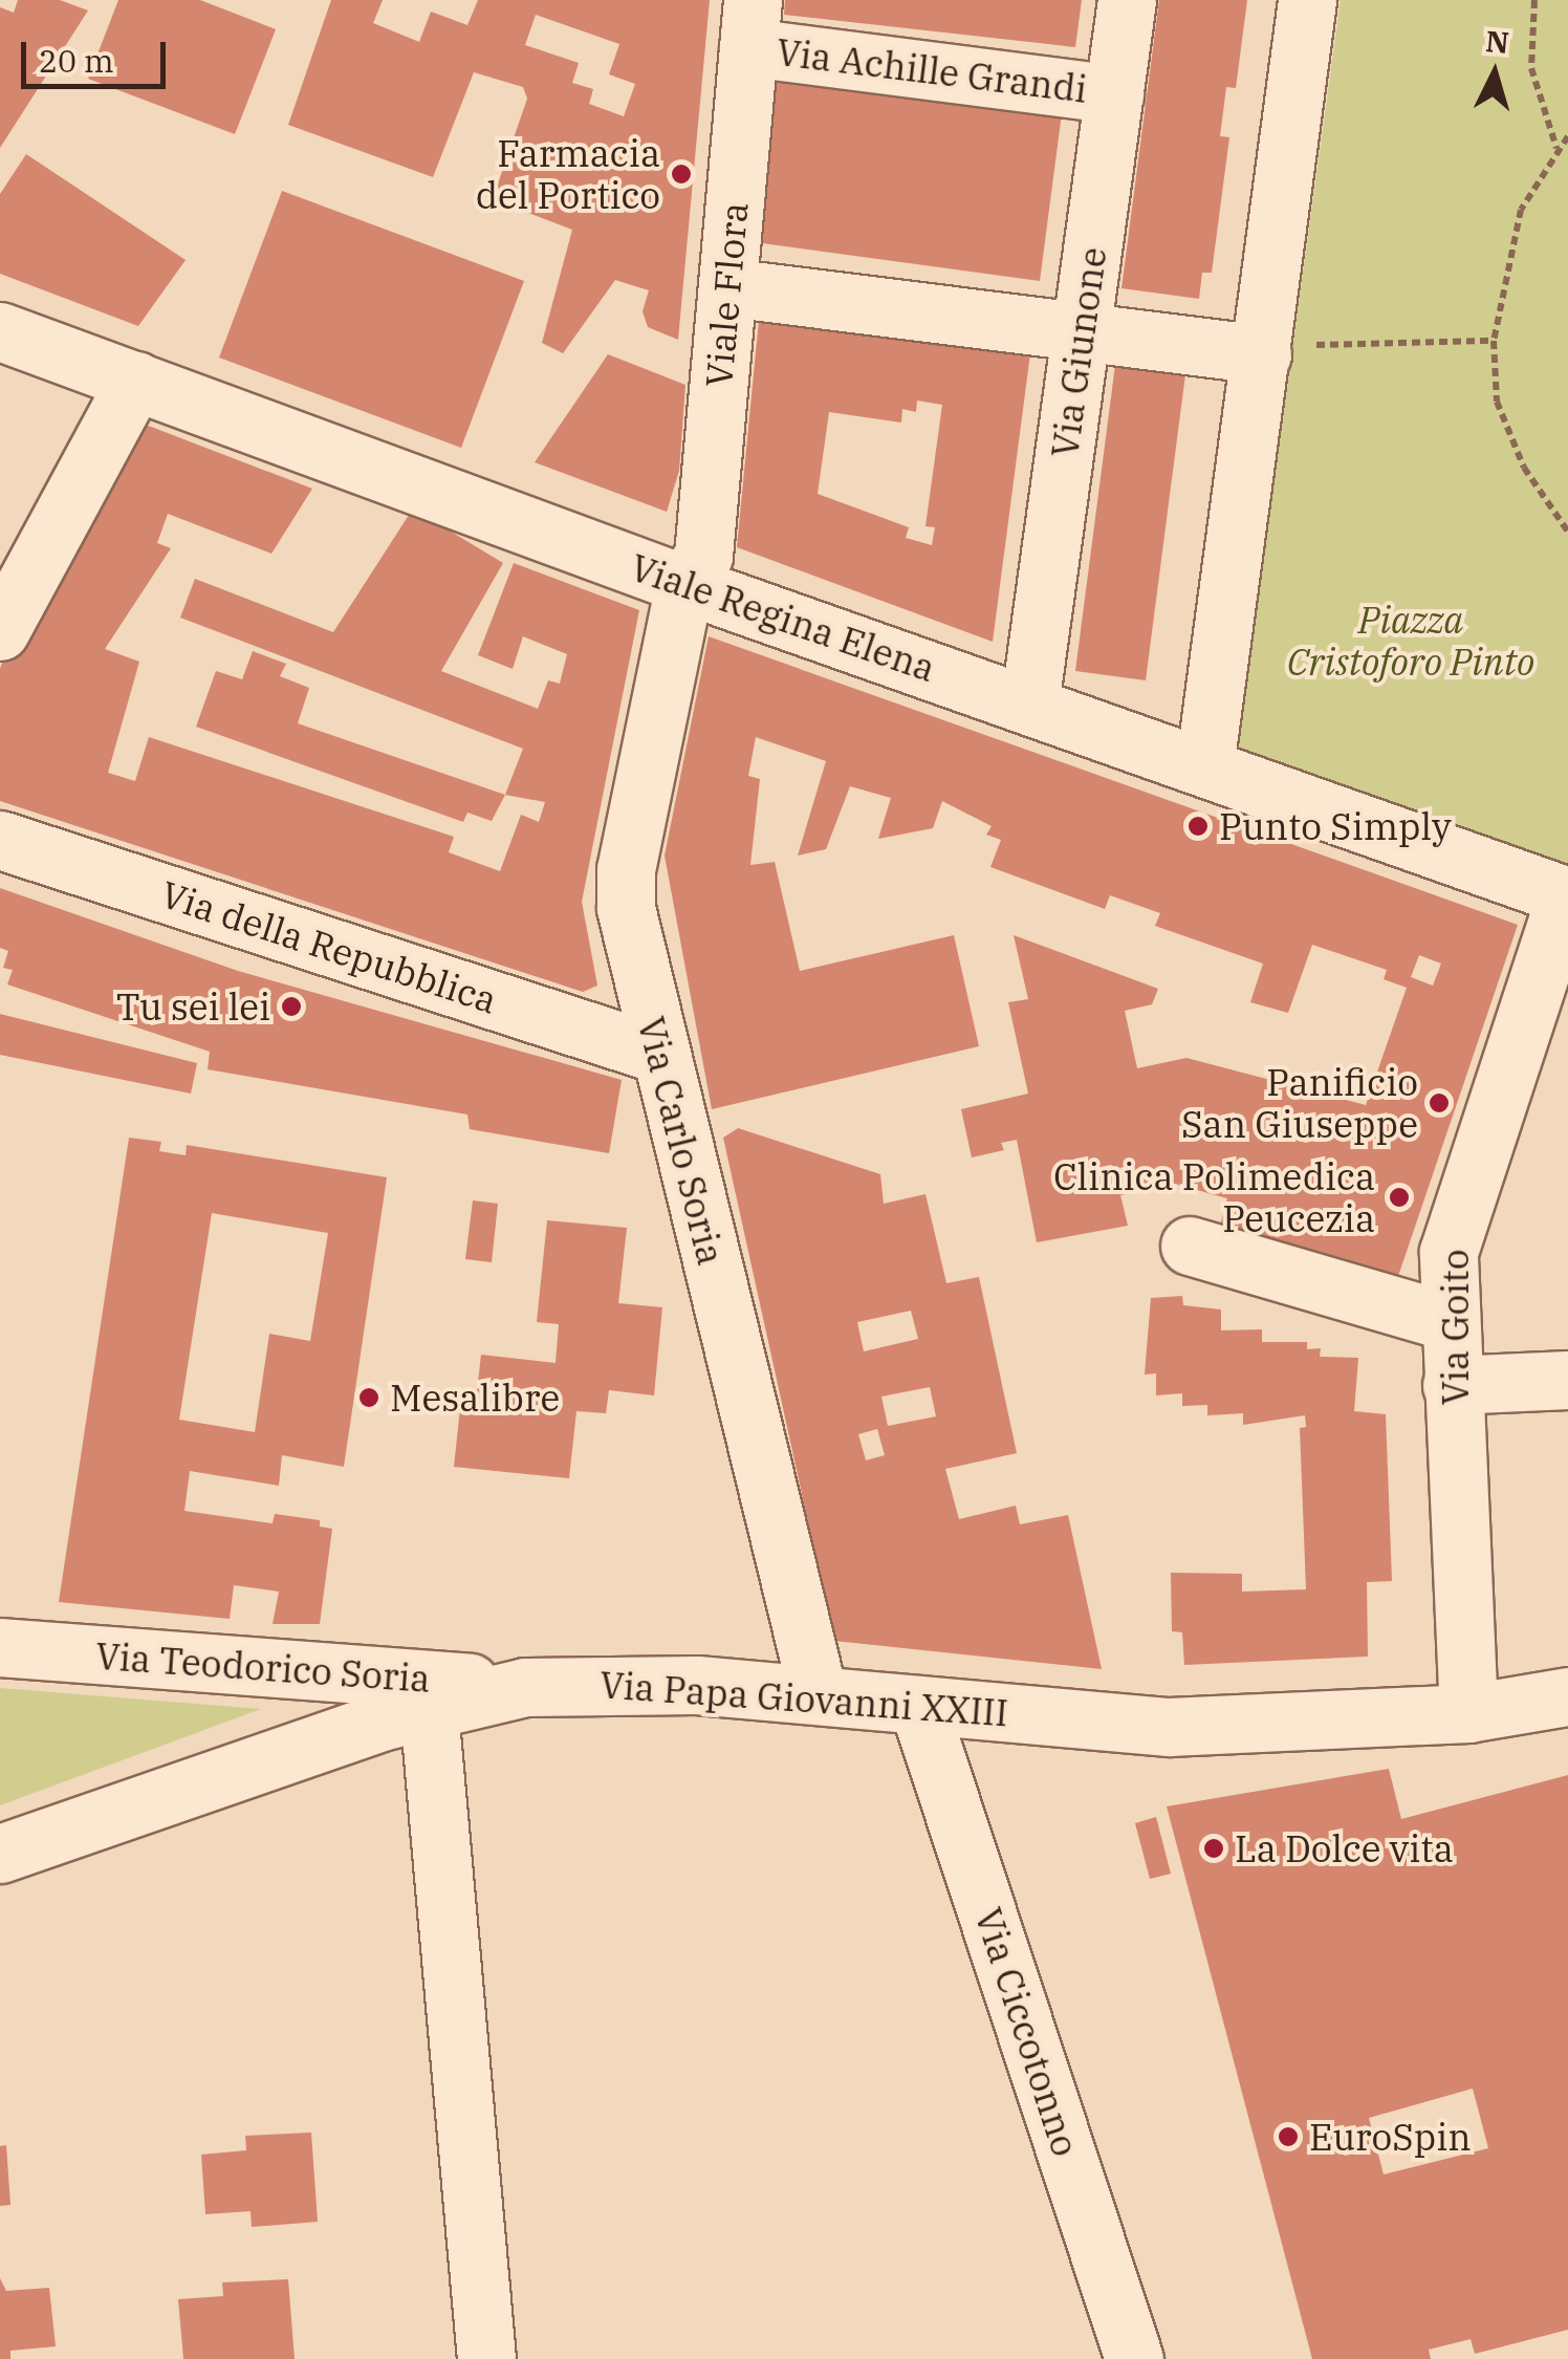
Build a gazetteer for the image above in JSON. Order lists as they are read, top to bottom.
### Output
{
  "streets": {
    "street": [
      "Via Achille Grandi",
      "Viale Flora",
      "Via Giunone",
      "Viale Regina Elena",
      "Via della Repubblica",
      "Via Carlo Soria",
      "Via Goito",
      "Via Teodorico Soria",
      "Via Papa Giovanni XXIII",
      "Via Ciccotonno"
    ]
  },
  "crossings": [
    ["Via Achille Grandi", "Viale Flora"],
    ["Via Achille Grandi", "Via Giunone"],
    ["Viale Flora", "Viale Regina Elena"],
    ["Viale Flora", "Via Carlo Soria"],
    ["Via Giunone", "Viale Regina Elena"],
    ["Viale Regina Elena", "Via Carlo Soria"],
    ["Viale Regina Elena", "Via Goito"],
    ["Via della Repubblica", "Via Carlo Soria"],
    ["Via Carlo Soria", "Via Papa Giovanni XXIII"],
    ["Via Goito", "Via Papa Giovanni XXIII"],
    ["Via Teodorico Soria", "Via Papa Giovanni XXIII"],
    ["Via Papa Giovanni XXIII", "Via Ciccotonno"]
  ],
  "parks": ["Piazza Cristoforo Pinto"],
  "places": [
    "Farmacia del Portico",
    "Punto Simply",
    "Tu sei lei",
    "Panificio San Giuseppe",
    "Clinica Polimedica Peucezia",
    "Mesalibre",
    "La Dolce vita",
    "EuroSpin"
  ],
  "scale_bar": "20 m",
  "north": "top"
}
